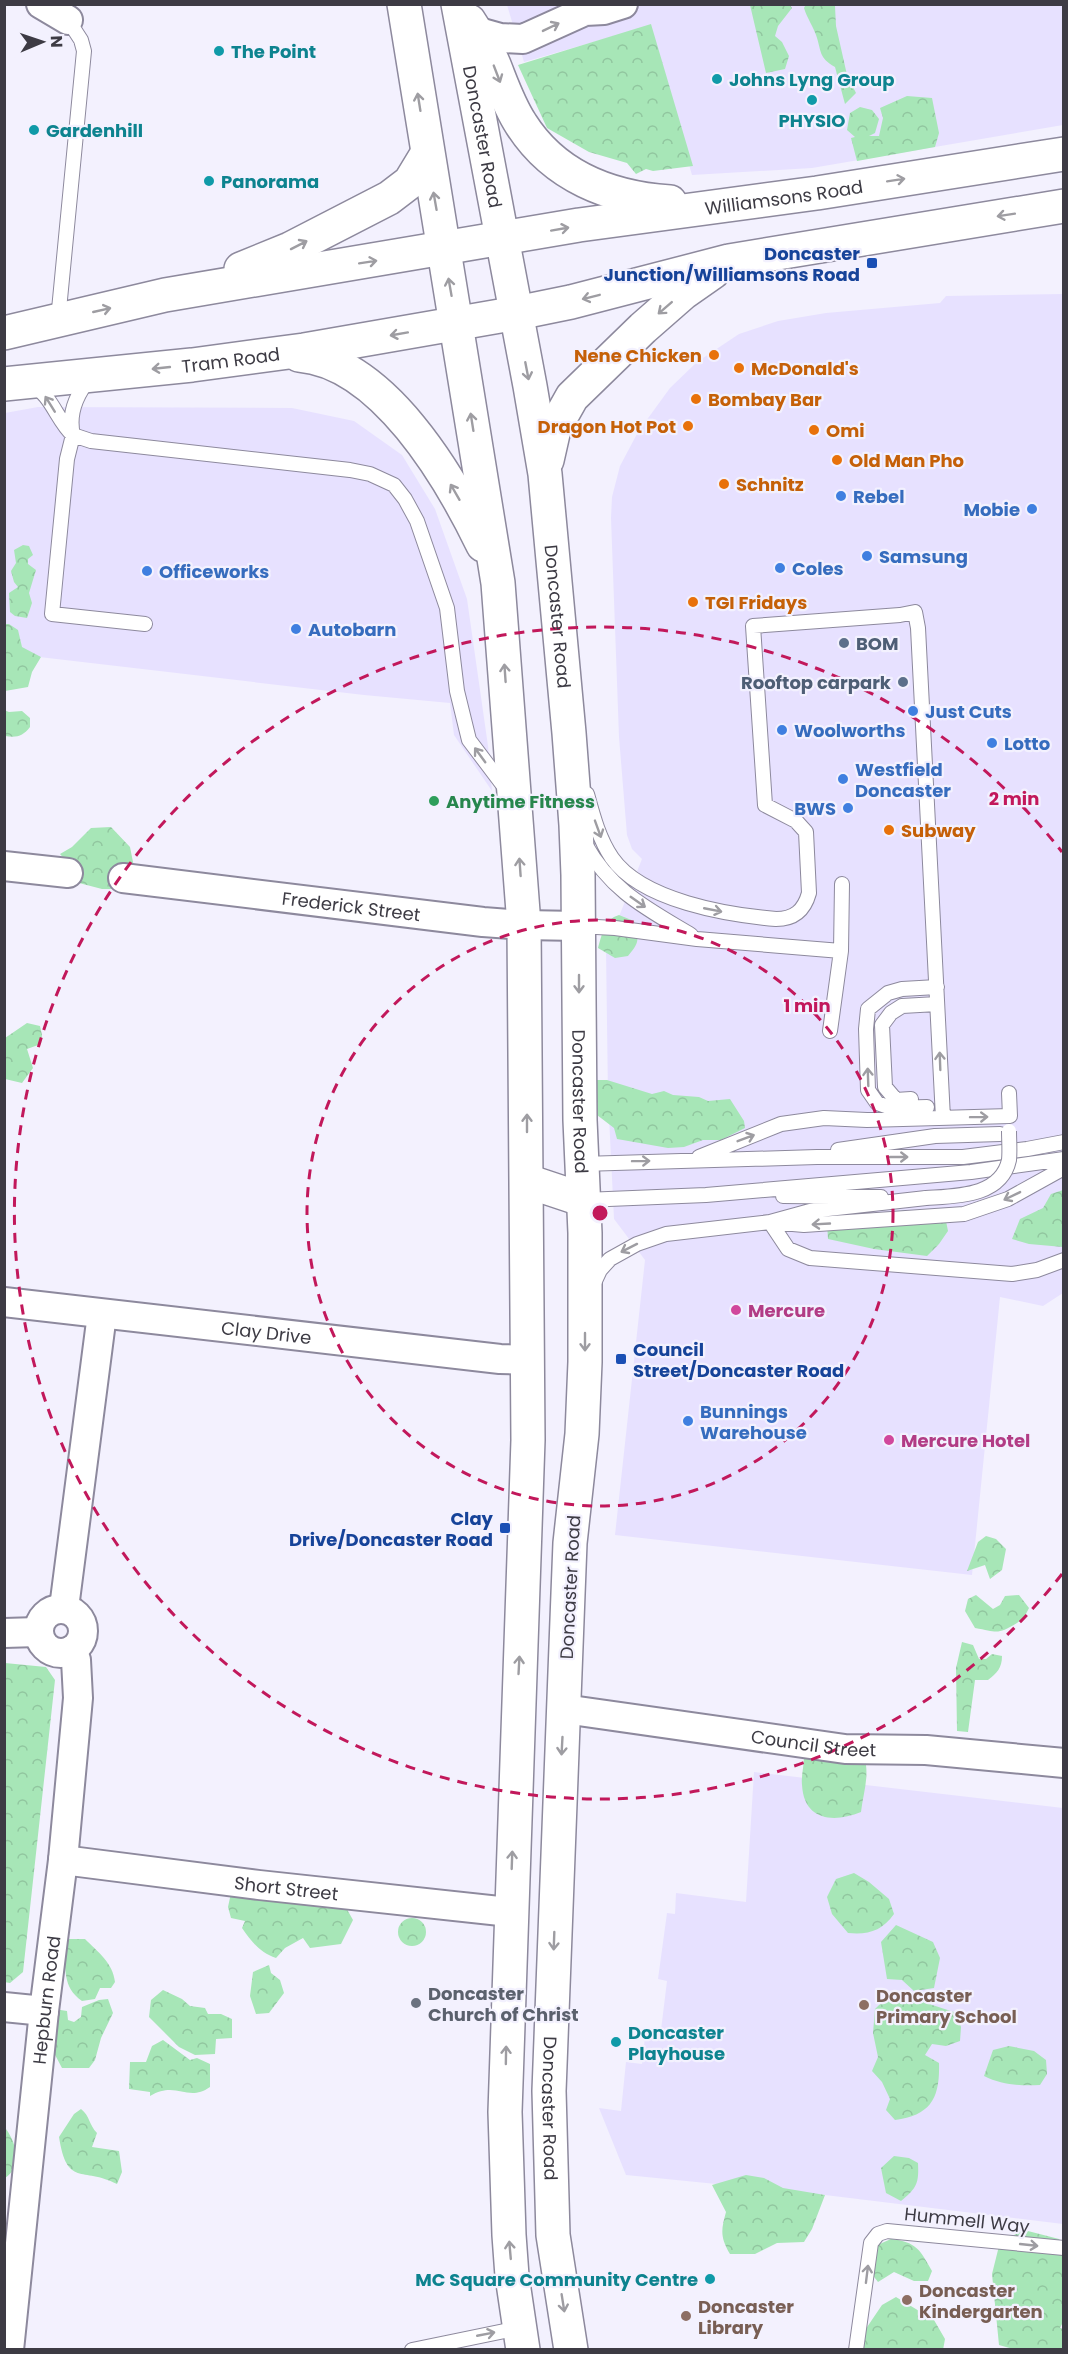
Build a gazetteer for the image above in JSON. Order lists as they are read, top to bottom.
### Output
{
  "streets": {
    "main road": ["Doncaster Road", "Williamsons Road", "Tram Road"],
    "street": [
      "Frederick Street",
      "Clay Drive",
      "Council Street",
      "Short Street",
      "Hepburn Road"
    ],
    "lane": ["Hummell Way"]
  },
  "crossings": [
    ["Doncaster Road", "Williamsons Road"],
    ["Doncaster Road", "Tram Road"],
    ["Doncaster Road", "Frederick Street"],
    ["Doncaster Road", "Council Street"],
    ["Short Street", "Hepburn Road"]
  ],
  "places": {
    "other": [
      "The Point",
      "Johns Lyng Group",
      "PHYSIO",
      "Gardenhill",
      "Panorama",
      "Nene Chicken",
      "McDonald's",
      "Bombay Bar",
      "Dragon Hot Pot",
      "Omi",
      "Old Man Pho",
      "Schnitz",
      "Rebel",
      "Mobie",
      "Samsung",
      "Coles",
      "Officeworks",
      "TGI Fridays",
      "Autobarn",
      "BOM",
      "Rooftop carpark",
      "Just Cuts",
      "Woolworths",
      "Lotto",
      "Westfield Doncaster",
      "Anytime Fitness",
      "BWS",
      "Subway",
      "Mercure",
      "Bunnings Warehouse",
      "Mercure Hotel",
      "Doncaster Church of Christ",
      "Doncaster Primary School",
      "Doncaster Playhouse",
      "MC Square Community Centre",
      "Doncaster Kindergarten",
      "Doncaster Library"
    ],
    "transit": ["Doncaster Junction/Williamsons Road", "Council Street/Doncaster Road", "Clay Drive/Doncaster Road"]
  },
  "north": "right",
  "rings": ["2 min", "1 min"]
}
